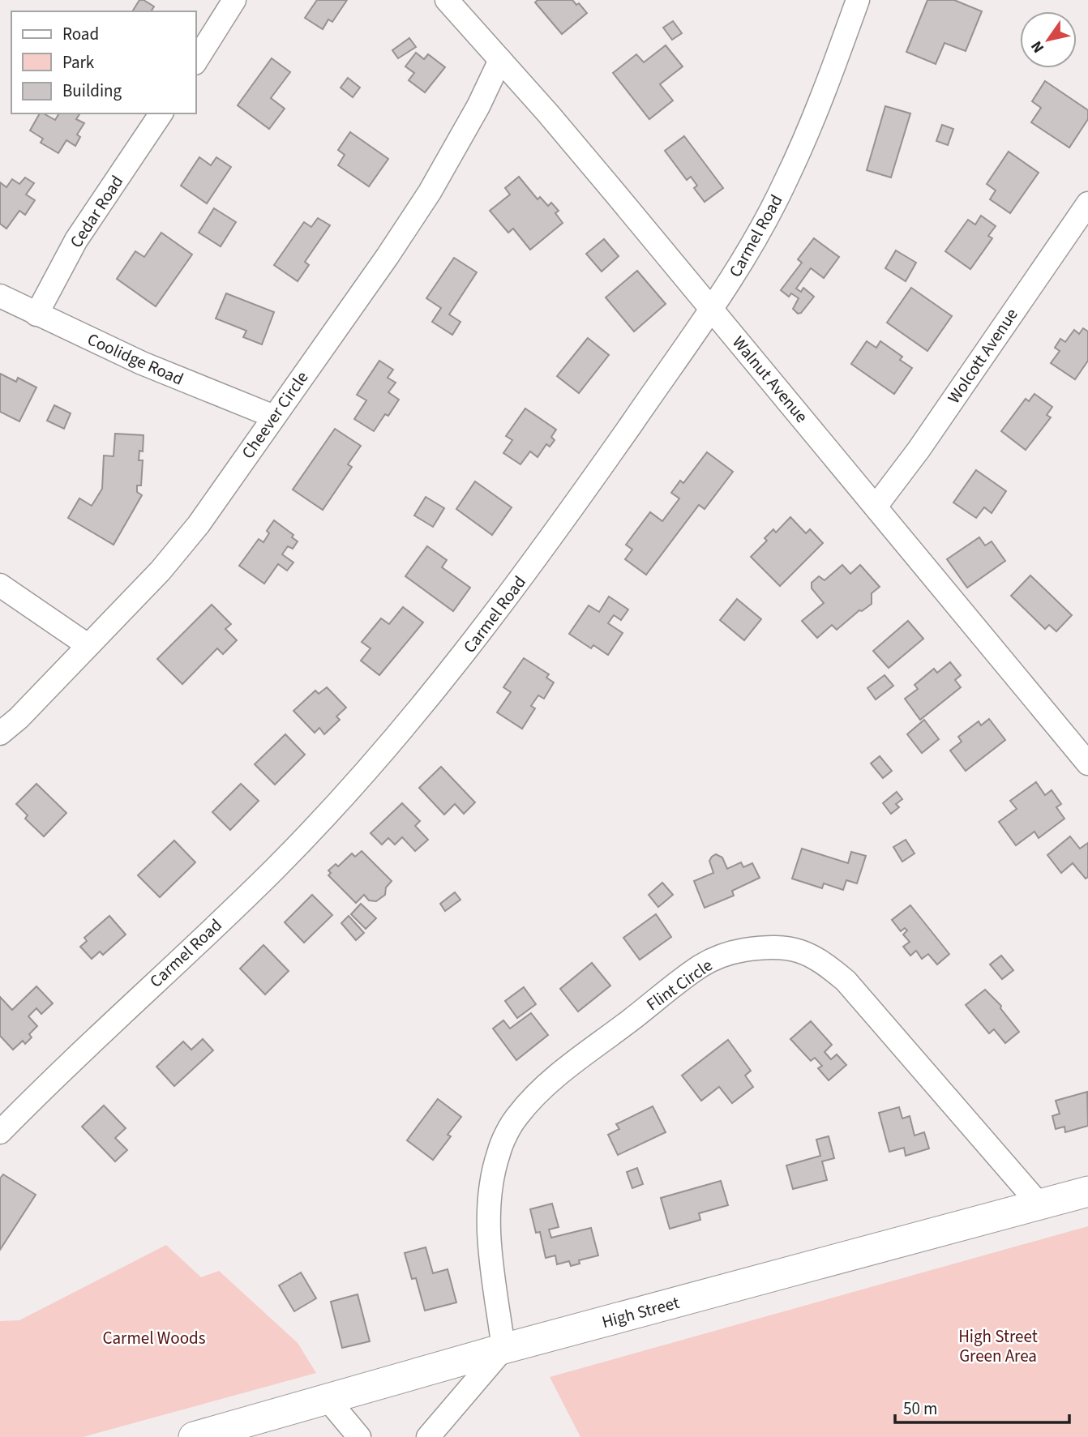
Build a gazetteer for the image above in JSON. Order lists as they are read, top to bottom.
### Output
{
  "streets": {
    "main road": ["High Street"],
    "street": [
      "Cedar Road",
      "Carmel Road",
      "Wolcott Avenue",
      "Coolidge Road",
      "Walnut Avenue",
      "Cheever Circle",
      "Flint Circle"
    ]
  },
  "crossings": [
    ["Cedar Road", "Coolidge Road"],
    ["Carmel Road", "Walnut Avenue"],
    ["Wolcott Avenue", "Walnut Avenue"],
    ["Coolidge Road", "Cheever Circle"],
    ["Walnut Avenue", "Cheever Circle"],
    ["Flint Circle", "High Street"]
  ],
  "parks": ["High Street Green Area", "Carmel Woods"],
  "legend": ["Road", "Park", "Building"],
  "scale_bar": "50 m",
  "north": "bottom left"
}
